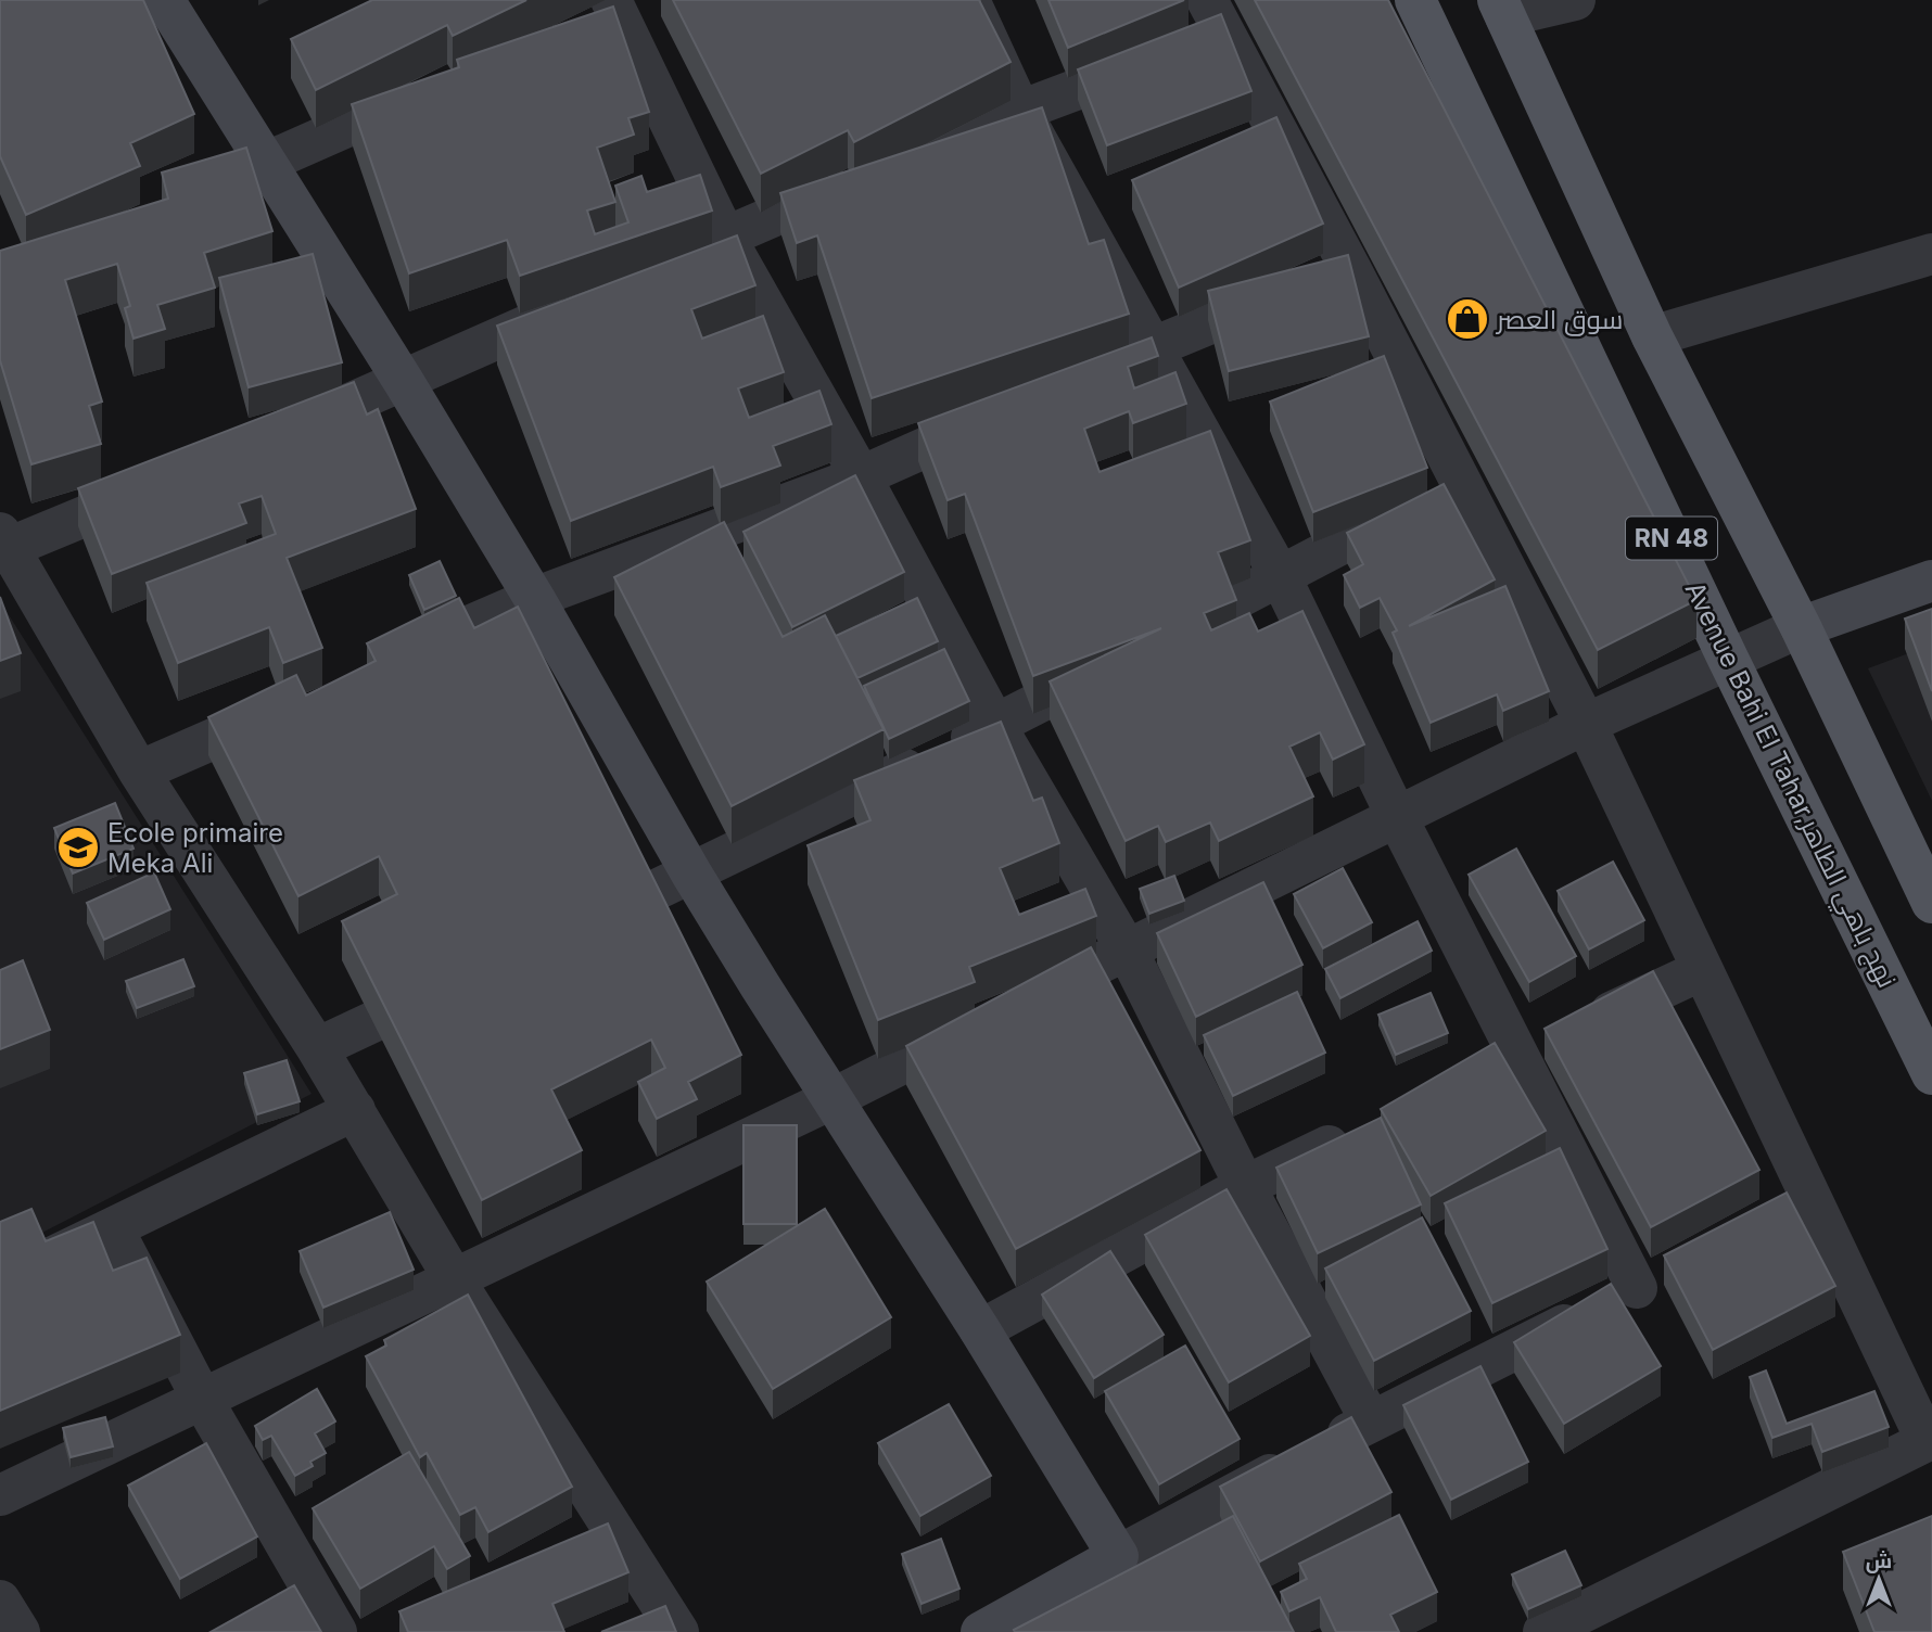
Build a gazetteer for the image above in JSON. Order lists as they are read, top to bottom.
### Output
{
  "streets": {
    "main road": ["RN 48", "Avenue Bahi El Tahar,نهج باهي الطاهر"]
  },
  "places": {
    "shop": ["سوق العصر"],
    "school or university": ["Ecole primaire Meka Ali"]
  },
  "north": "top"
}
